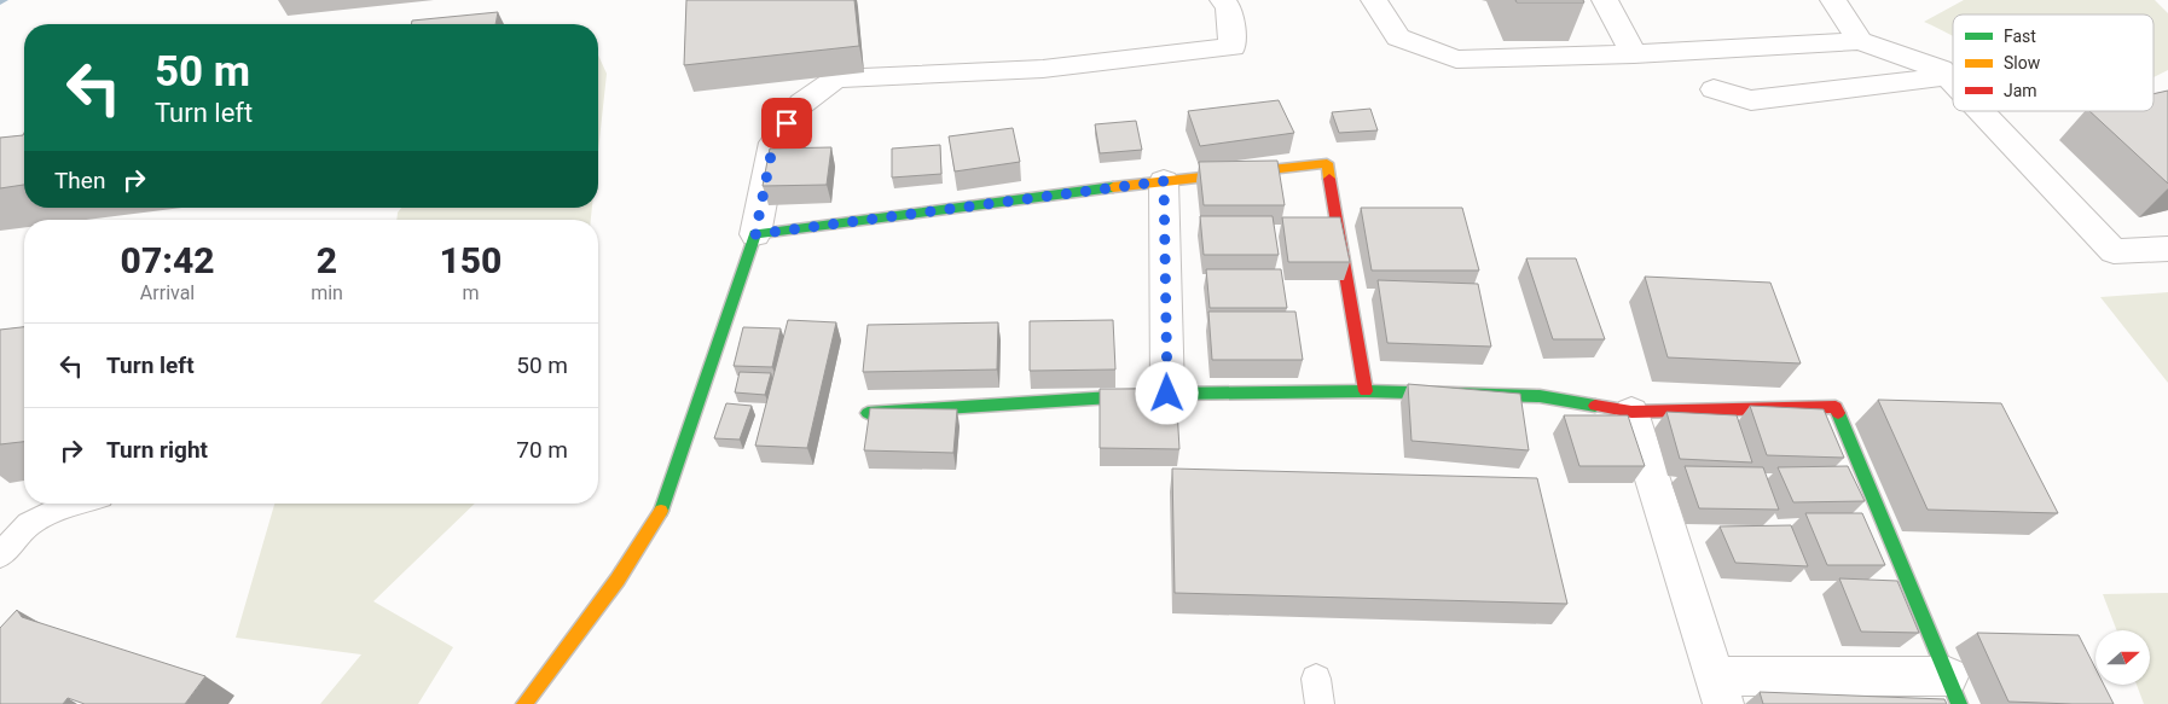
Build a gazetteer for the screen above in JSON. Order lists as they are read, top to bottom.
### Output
{
  "legend": ["Fast", "Slow", "Jam"],
  "north": "right",
  "page": {
    "turn": ["50 m", "Turn left"],
    "then": "Then",
    "eta": [
      "07:42",
      "Arrival",
      "2",
      "min",
      "150",
      "m"
    ],
    "list": [
      {
        "name": "Turn left",
        "value": "50 m"
      },
      {
        "name": "Turn right",
        "value": "70 m"
      }
    ]
  }
}
